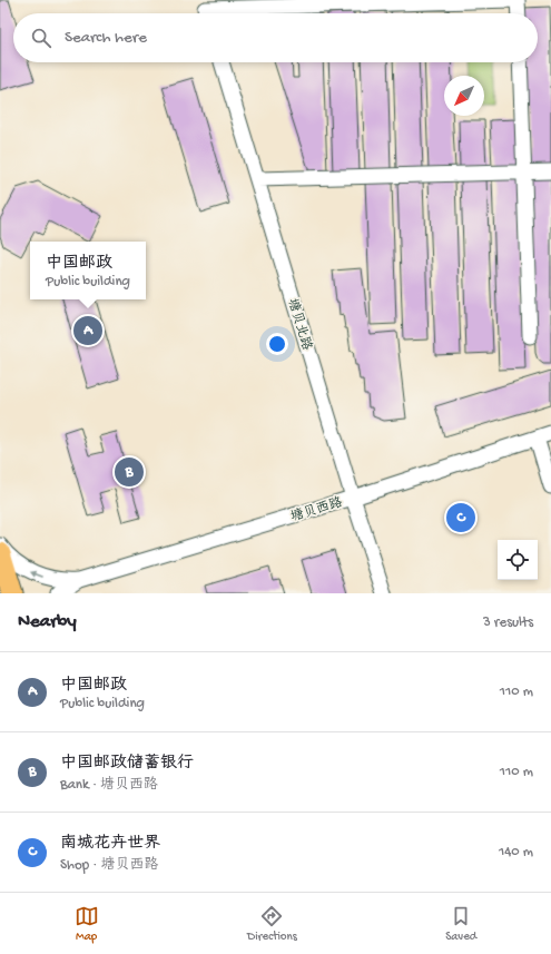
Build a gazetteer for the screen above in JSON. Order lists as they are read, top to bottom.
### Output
{
  "streets": {
    "street": ["塘贝北路", "塘贝西路"]
  },
  "crossings": [
    ["塘贝北路", "塘贝西路"]
  ],
  "north": "bottom left",
  "page": {
    "search": "Search here",
    "popup": ["中国邮政", "Public building"],
    "pins": ["A", "B", "C"],
    "heading": ["Nearby", "3 results"],
    "list": [
      {
        "mark": "A",
        "name": "中国邮政",
        "note": "Public building",
        "value": "110 m"
      },
      {
        "mark": "B",
        "name": "中国邮政储蓄银行",
        "note": "Bank · 塘贝西路",
        "value": "110 m"
      },
      {
        "mark": "C",
        "name": "南城花卉世界",
        "note": "Shop · 塘贝西路",
        "value": "140 m"
      }
    ],
    "nav": ["Map", "Directions", "Saved"]
  }
}
